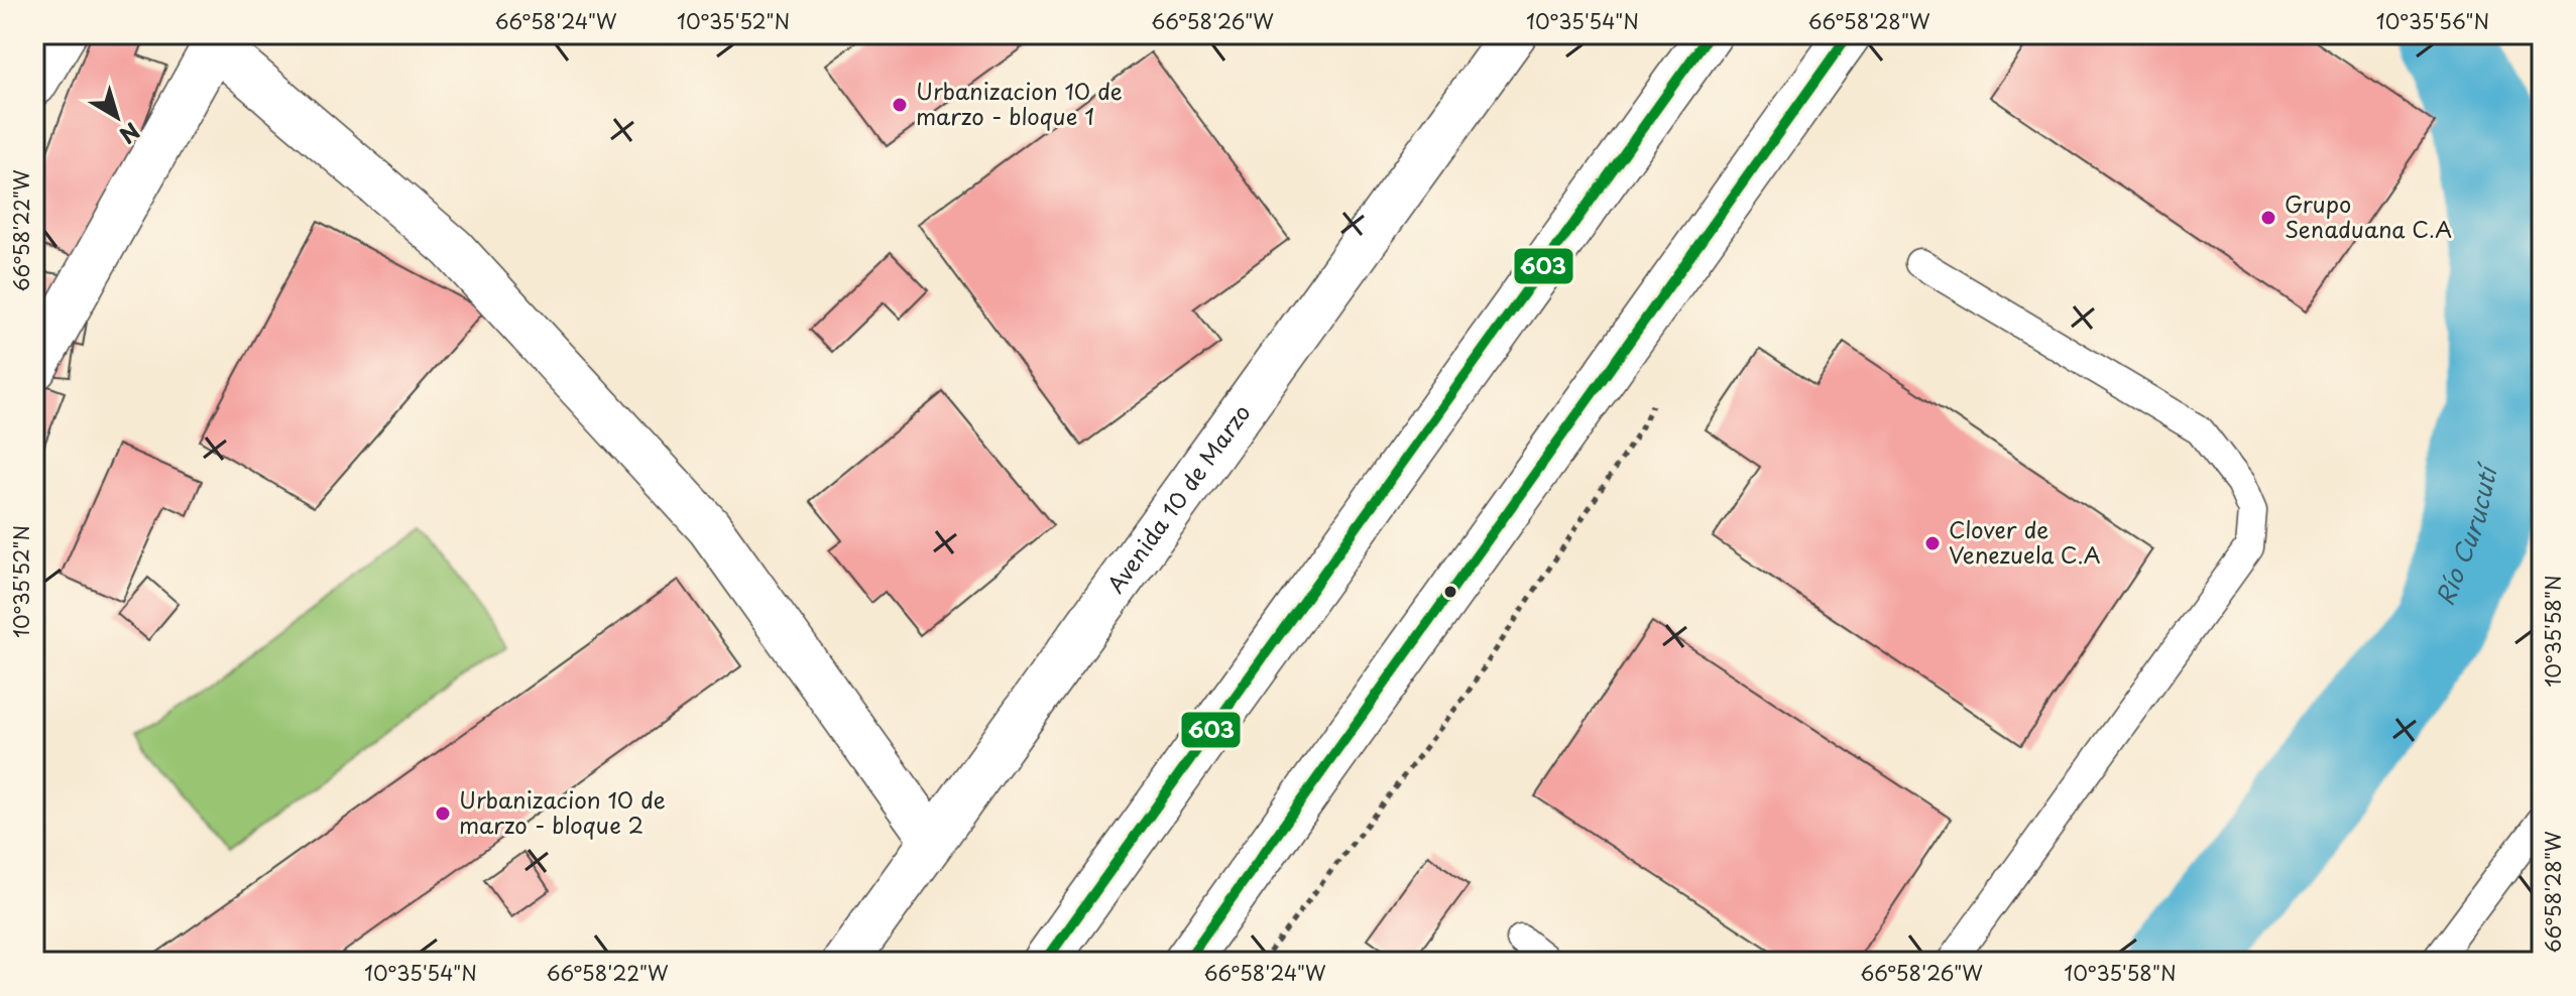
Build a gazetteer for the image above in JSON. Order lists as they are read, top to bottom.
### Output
{
  "streets": {
    "street": ["Avenida 10 de Marzo"]
  },
  "water": ["Río Curucutí"],
  "places": [
    "Urbanizacion 10 de marzo - bloque 1",
    "Grupo Senaduana C.A",
    "Clover de Venezuela C.A",
    "Urbanizacion 10 de marzo - bloque 2"
  ],
  "lines": ["transit line 603"],
  "north": "bottom right",
  "coordinates": [
    "66°58'24\"W",
    "10°35'52\"N",
    "66°58'26\"W",
    "10°35'54\"N",
    "66°58'28\"W",
    "10°35'56\"N",
    "66°58'22\"W",
    "10°35'58\"N"
  ]
}
